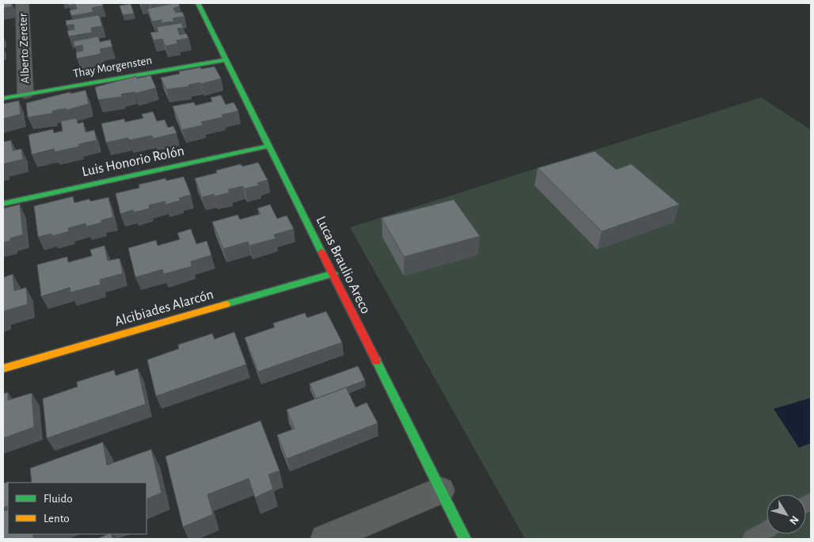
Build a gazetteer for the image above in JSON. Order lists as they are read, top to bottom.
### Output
{
  "streets": {
    "street": [
      "Alberto Zereter",
      "Thay Morgensten",
      "Luis Honorio Rolón",
      "Lucas Braulio Areco",
      "Alcibiades Alarcón"
    ]
  },
  "crossings": [
    ["Alberto Zereter", "Thay Morgensten"],
    ["Thay Morgensten", "Lucas Braulio Areco"],
    ["Luis Honorio Rolón", "Lucas Braulio Areco"],
    ["Lucas Braulio Areco", "Alcibiades Alarcón"]
  ],
  "legend": ["Fluido", "Lento"],
  "north": "bottom right"
}
